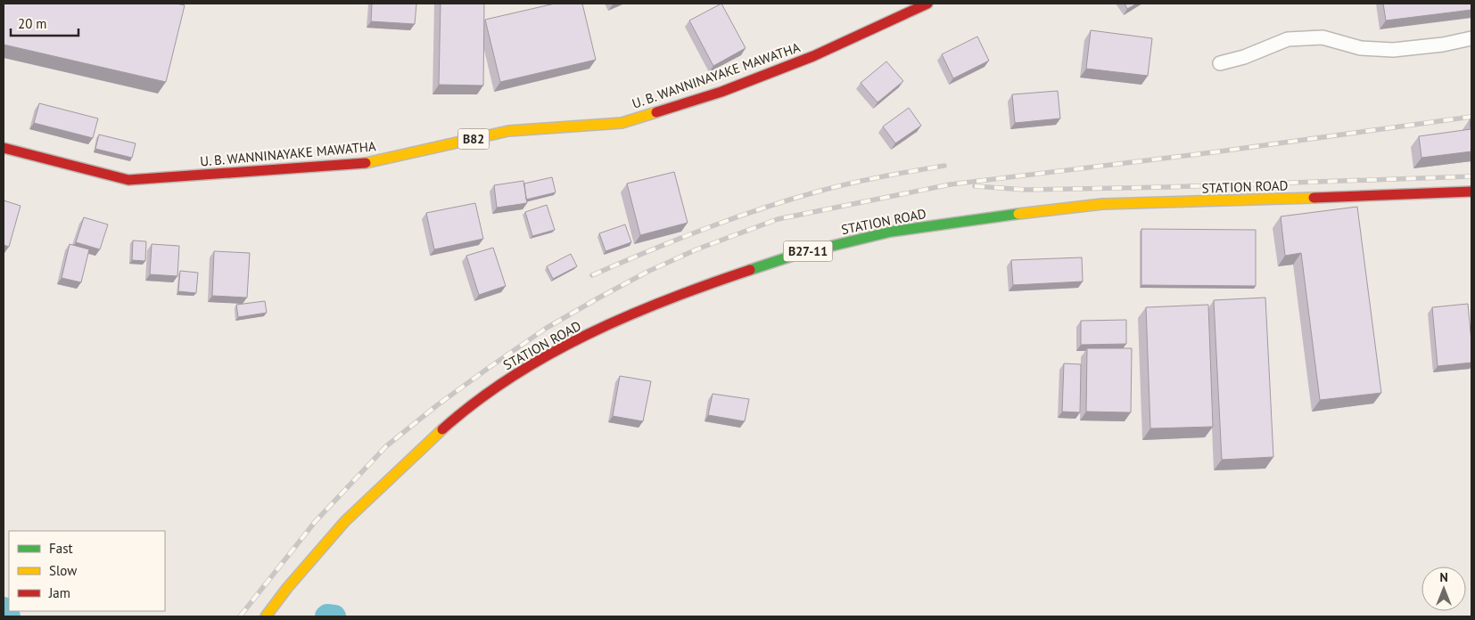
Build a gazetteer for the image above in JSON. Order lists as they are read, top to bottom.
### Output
{
  "streets": {
    "main road": [
      "U. B. WANNINAYAKE MAWATHA",
      "B82",
      "STATION ROAD",
      "B27-11"
    ]
  },
  "legend": ["Fast", "Slow", "Jam"],
  "scale_bar": "20 m",
  "north": "top"
}
